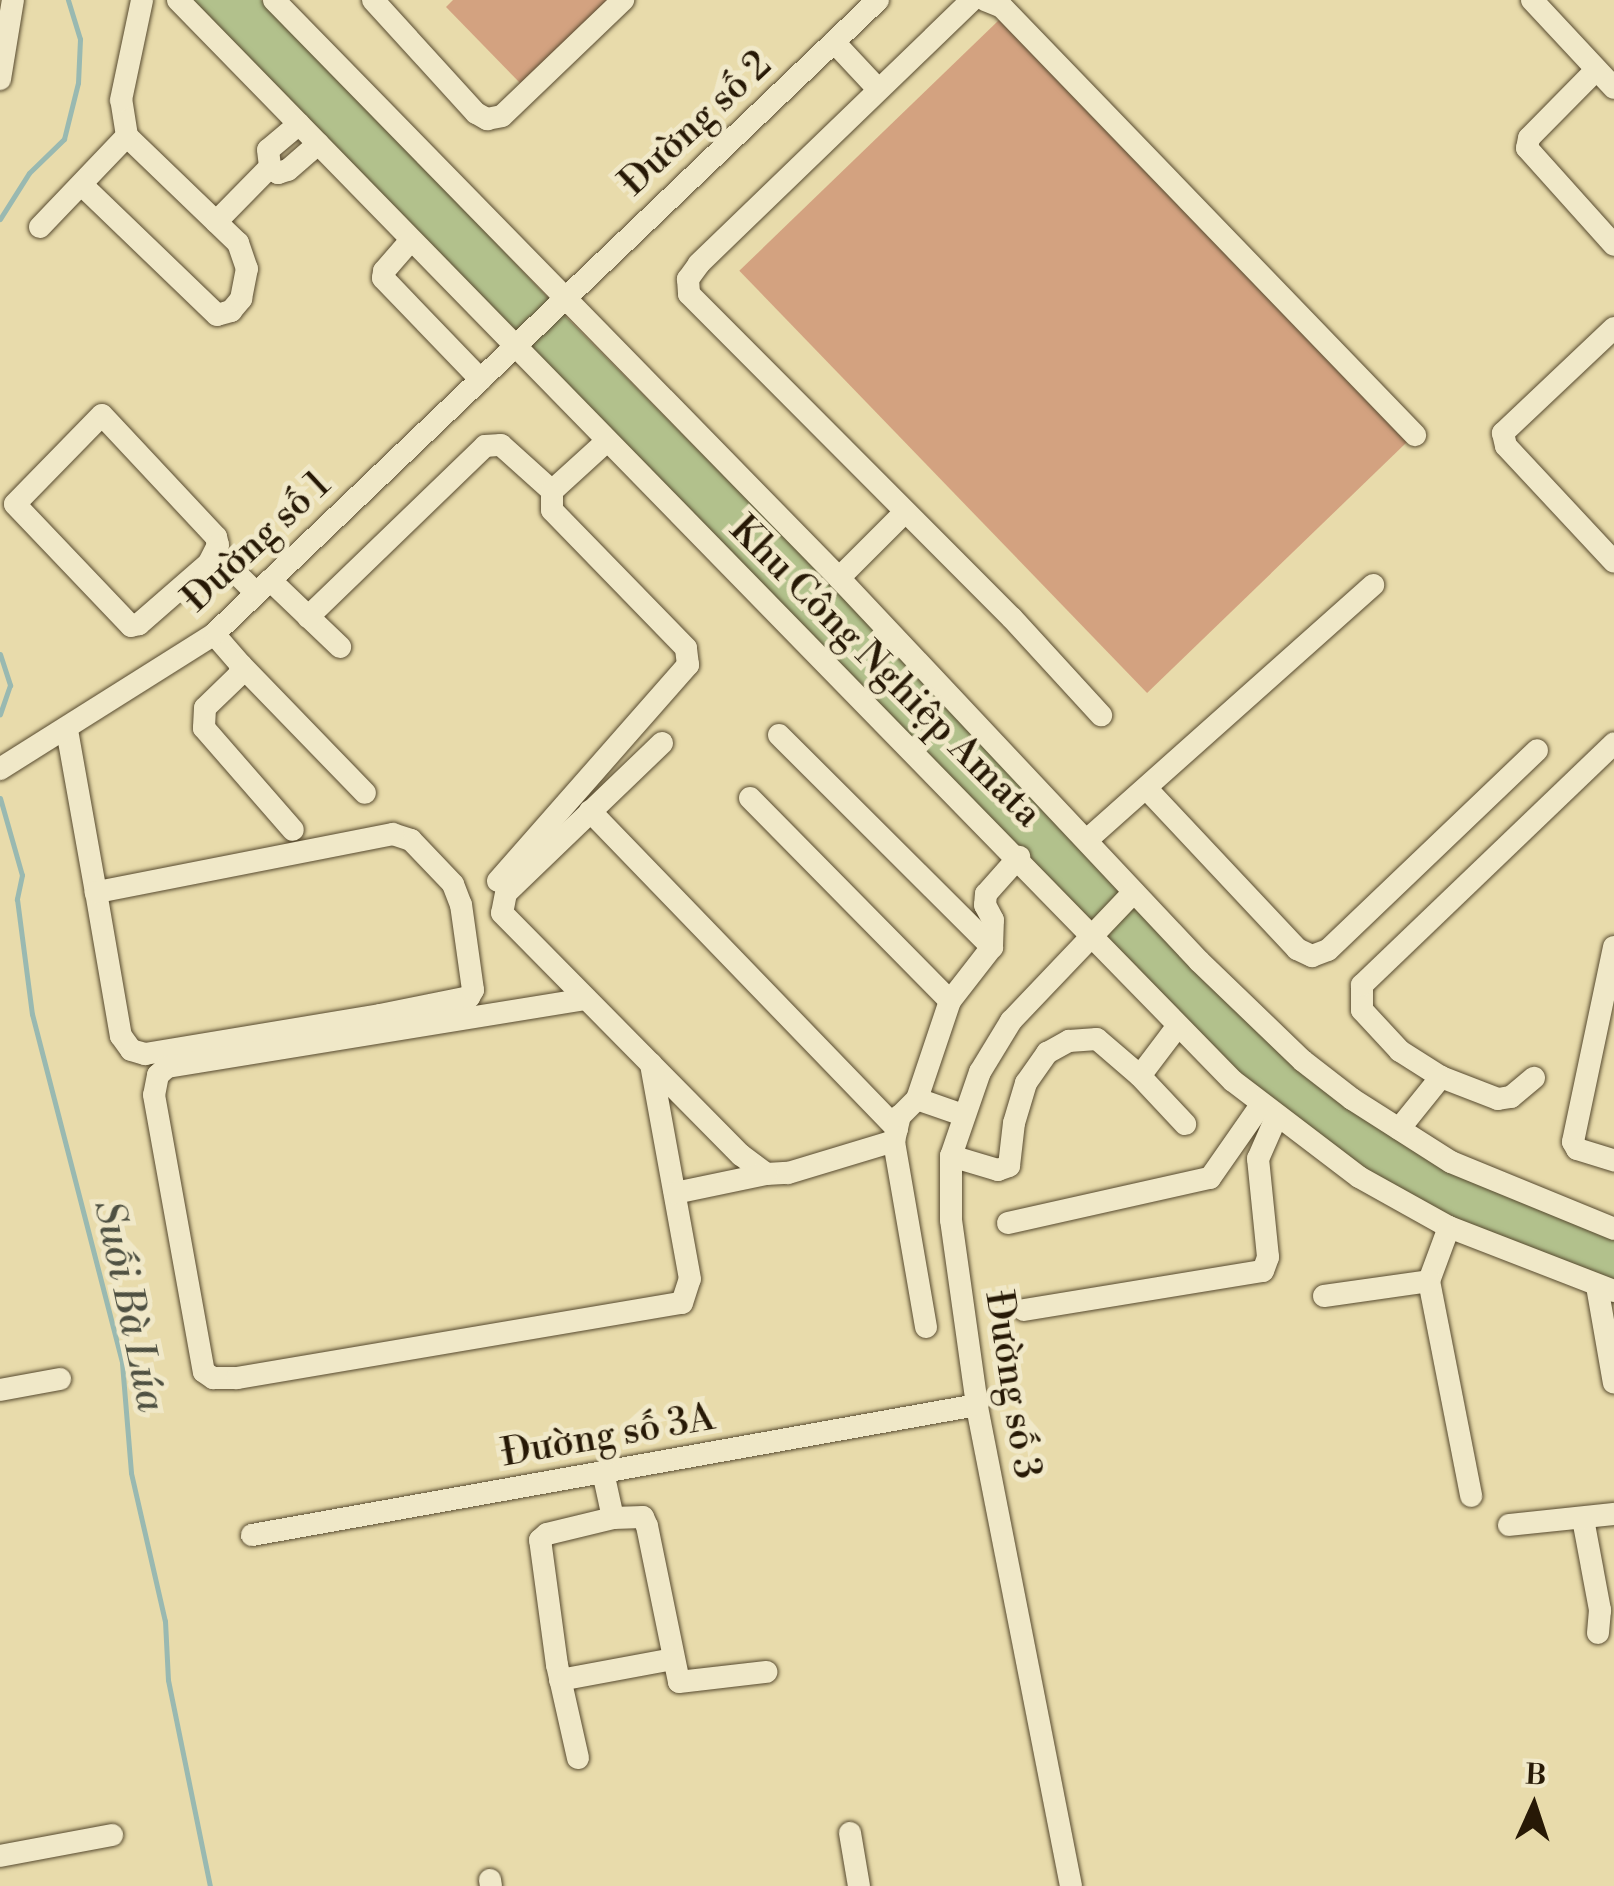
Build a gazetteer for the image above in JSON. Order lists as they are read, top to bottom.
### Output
{
  "streets": {
    "street": [
      "Đường số 2",
      "Đường số 1",
      "Khu Công Nghiệp Amata",
      "Đường số 3",
      "Đường số 3A"
    ]
  },
  "crossings": [
    ["Đường số 2", "Đường số 1"],
    ["Đường số 2", "Khu Công Nghiệp Amata"],
    ["Đường số 1", "Khu Công Nghiệp Amata"],
    ["Khu Công Nghiệp Amata", "Đường số 3"],
    ["Đường số 3", "Đường số 3A"]
  ],
  "water": ["Suối Bà Lúa"],
  "north": "top"
}
